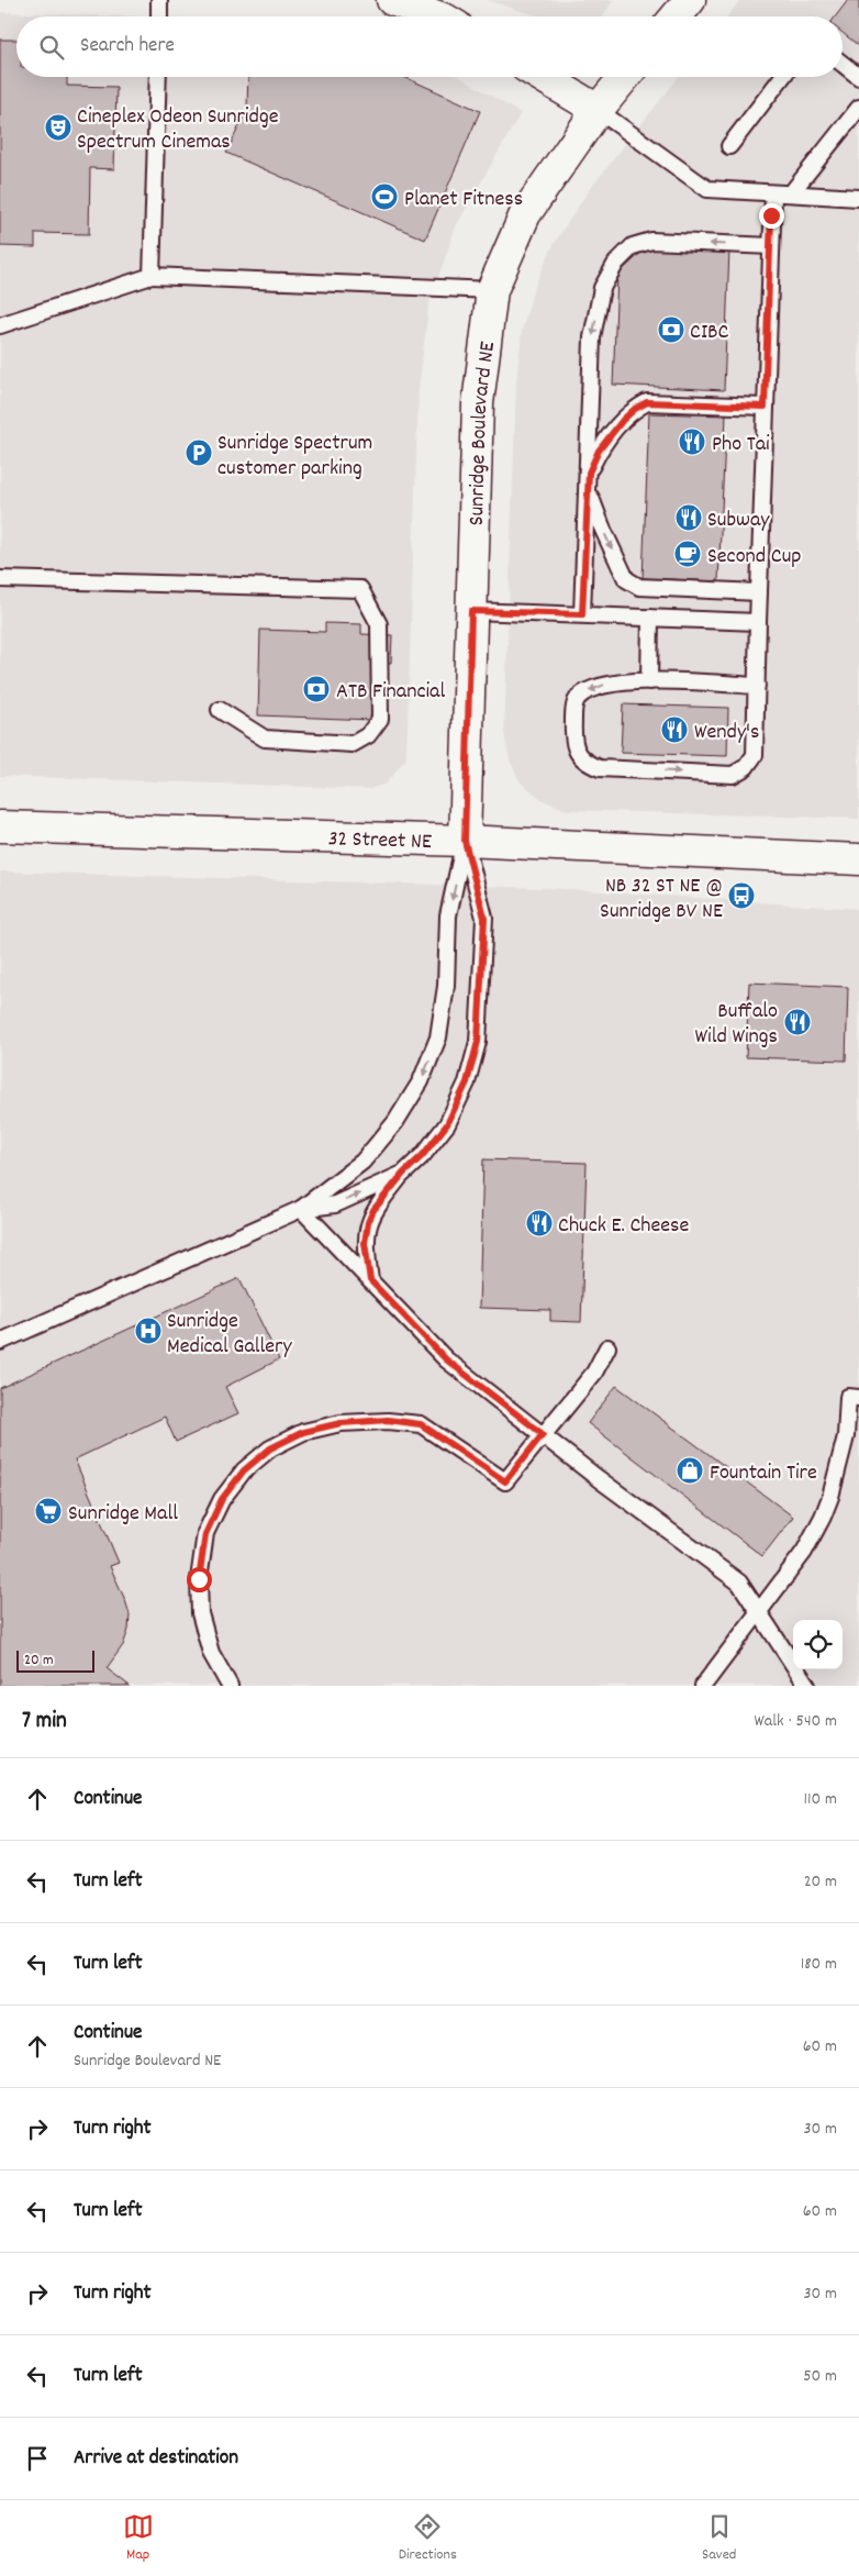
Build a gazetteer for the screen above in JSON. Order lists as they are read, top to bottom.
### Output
{
  "streets": {
    "street": ["Sunridge Boulevard NE", "32 Street NE"]
  },
  "crossings": [
    ["Sunridge Boulevard NE", "32 Street NE"]
  ],
  "places": {
    "theatre": ["Cineplex Odeon Sunridge Spectrum Cinemas"],
    "sports": ["Planet Fitness"],
    "bank": ["CIBC", "ATB Financial"],
    "restaurant": [
      "Pho Tai",
      "Subway",
      "Wendy's",
      "Buffalo Wild Wings",
      "Chuck E. Cheese"
    ],
    "parking": ["Sunridge Spectrum customer parking"],
    "cafe": ["Second Cup"],
    "bus stop": ["NB 32 ST NE @ Sunridge BV NE"],
    "hospital": ["Sunridge Medical Gallery"],
    "shop": ["Fountain Tire"],
    "supermarket": ["Sunridge Mall"]
  },
  "scale_bar": "20 m",
  "page": {
    "search": "Search here",
    "scale": "20 m",
    "heading": ["7 min", "Walk · 540 m"],
    "list": [
      ["Continue", "110 m"],
      ["Turn left", "20 m"],
      ["Turn left", "180 m"],
      ["Continue", "Sunridge Boulevard NE", "60 m"],
      ["Turn right", "30 m"],
      ["Turn left", "60 m"],
      ["Turn right", "30 m"],
      ["Turn left", "50 m"],
      "Arrive at destination"
    ],
    "nav": ["Map", "Directions", "Saved"]
  }
}
